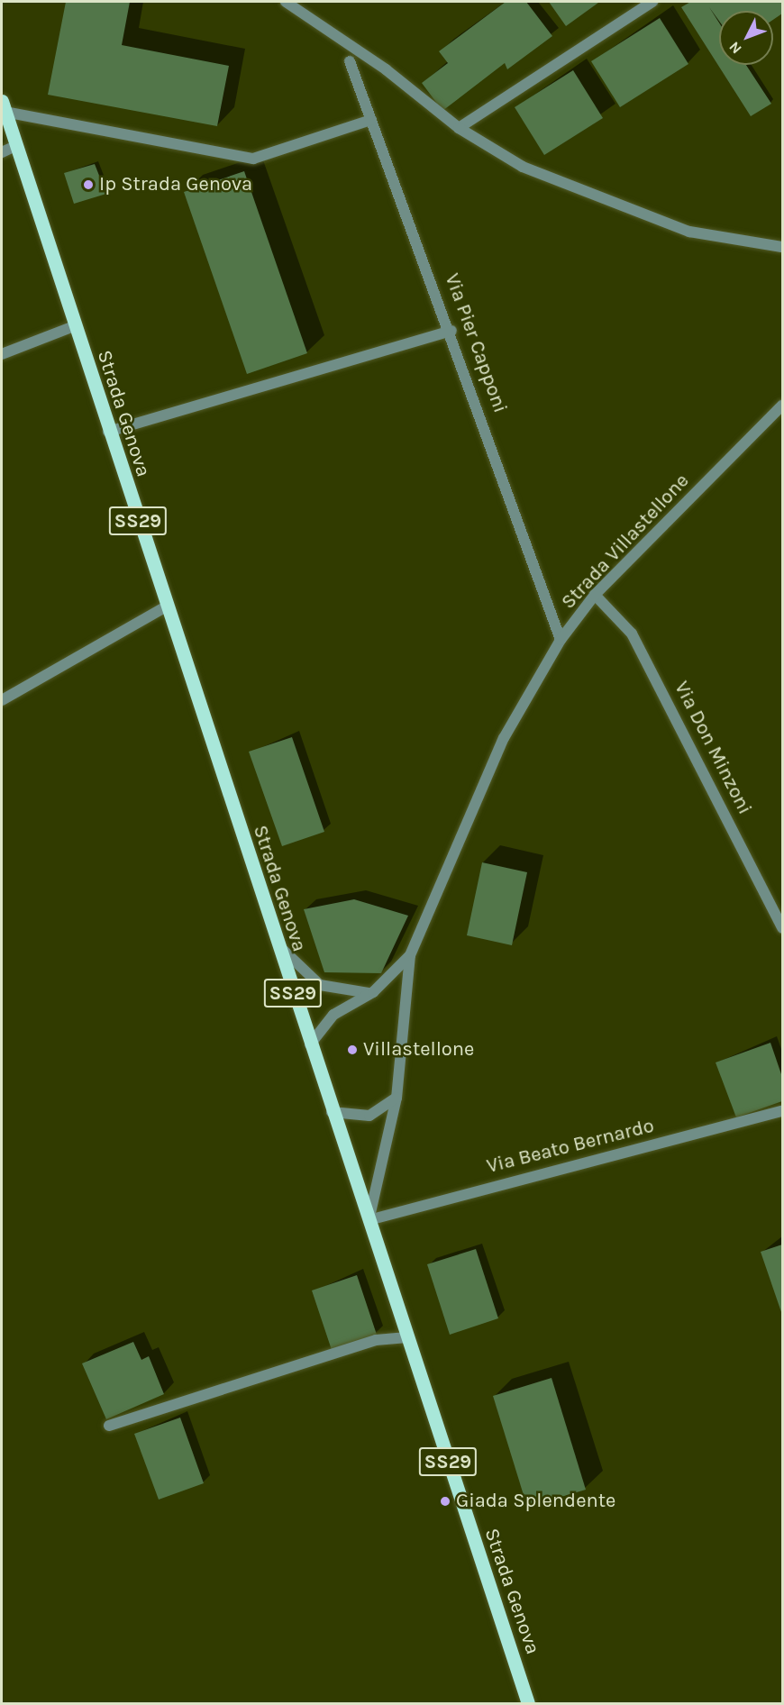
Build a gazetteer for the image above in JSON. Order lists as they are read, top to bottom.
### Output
{
  "streets": {
    "main road": ["Strada Genova", "SS29"],
    "street": [
      "Via Pier Capponi",
      "Strada Villastellone",
      "Via Don Minzoni",
      "Via Beato Bernardo"
    ]
  },
  "crossings": [
    ["Via Pier Capponi", "Strada Villastellone"],
    ["Strada Genova", "Strada Villastellone"],
    ["Strada Genova", "Via Beato Bernardo"],
    ["Strada Villastellone", "Via Don Minzoni"],
    ["Strada Villastellone", "Via Beato Bernardo"]
  ],
  "places": ["Ip Strada Genova", "Villastellone", "Giada Splendente"],
  "north": "bottom left"
}
